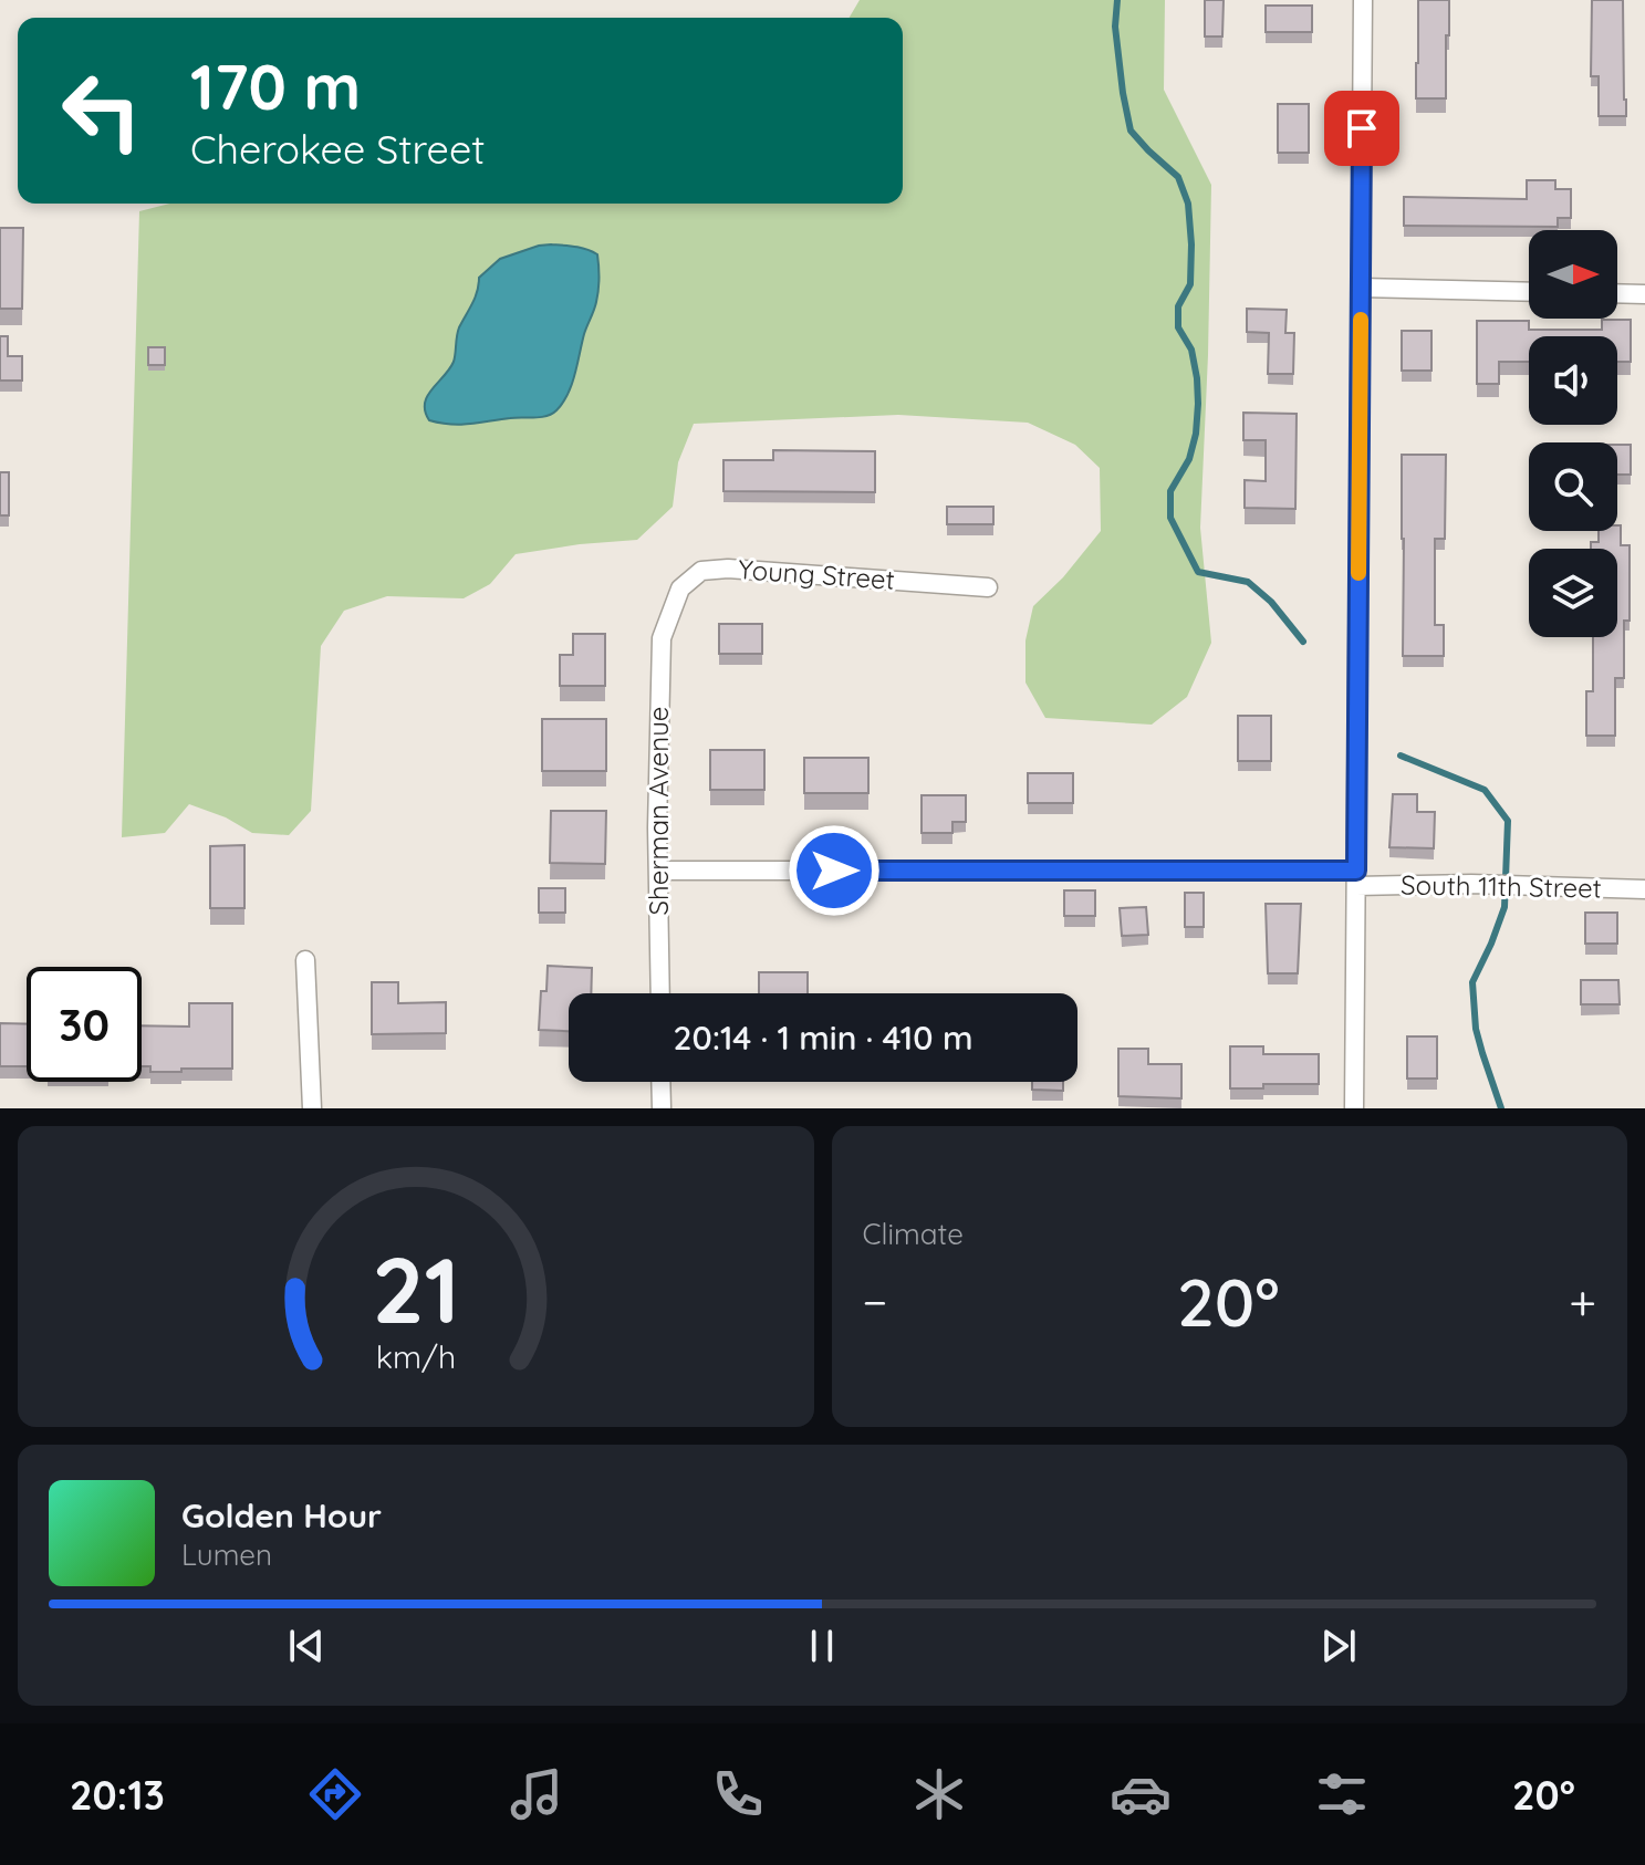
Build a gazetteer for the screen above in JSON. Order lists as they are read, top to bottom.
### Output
{
  "streets": {
    "street": ["Young Street", "Sherman Avenue", "South 11th Street"]
  },
  "crossings": [
    ["Young Street", "Sherman Avenue"],
    ["Sherman Avenue", "South 11th Street"]
  ],
  "north": "right",
  "page": {
    "turn": ["170 m", "Cherokee Street"],
    "limit": "30",
    "trip": "20:14 · 1 min · 410 m",
    "tile": "Climate",
    "heat": ["−", "20°", "+"],
    "song": ["Golden Hour", "Lumen"],
    "tabs": ["20:13", "20°"],
    "gauge": ["21", "km/h"]
  }
}
